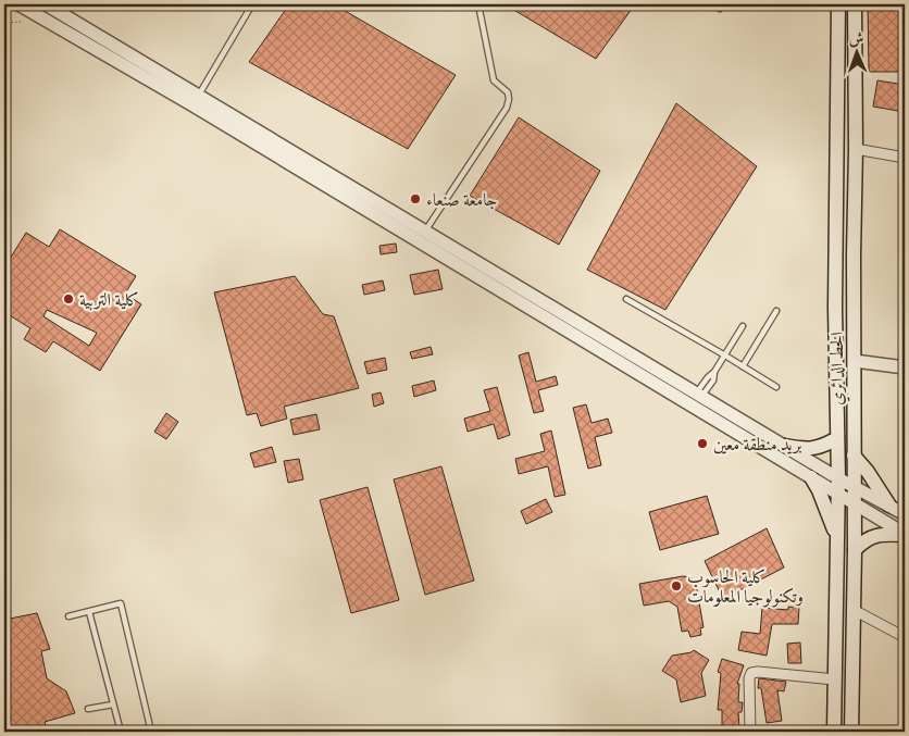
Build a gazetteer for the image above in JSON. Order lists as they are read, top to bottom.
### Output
{
  "streets": {
    "main road": ["الخط الدائري"]
  },
  "places": [
    "جامعة صنعاء",
    "كلية التربية",
    "بريد منطقة معين",
    "كلية الحاسوب وتكنولوجيا المعلومات"
  ],
  "north": "top"
}
